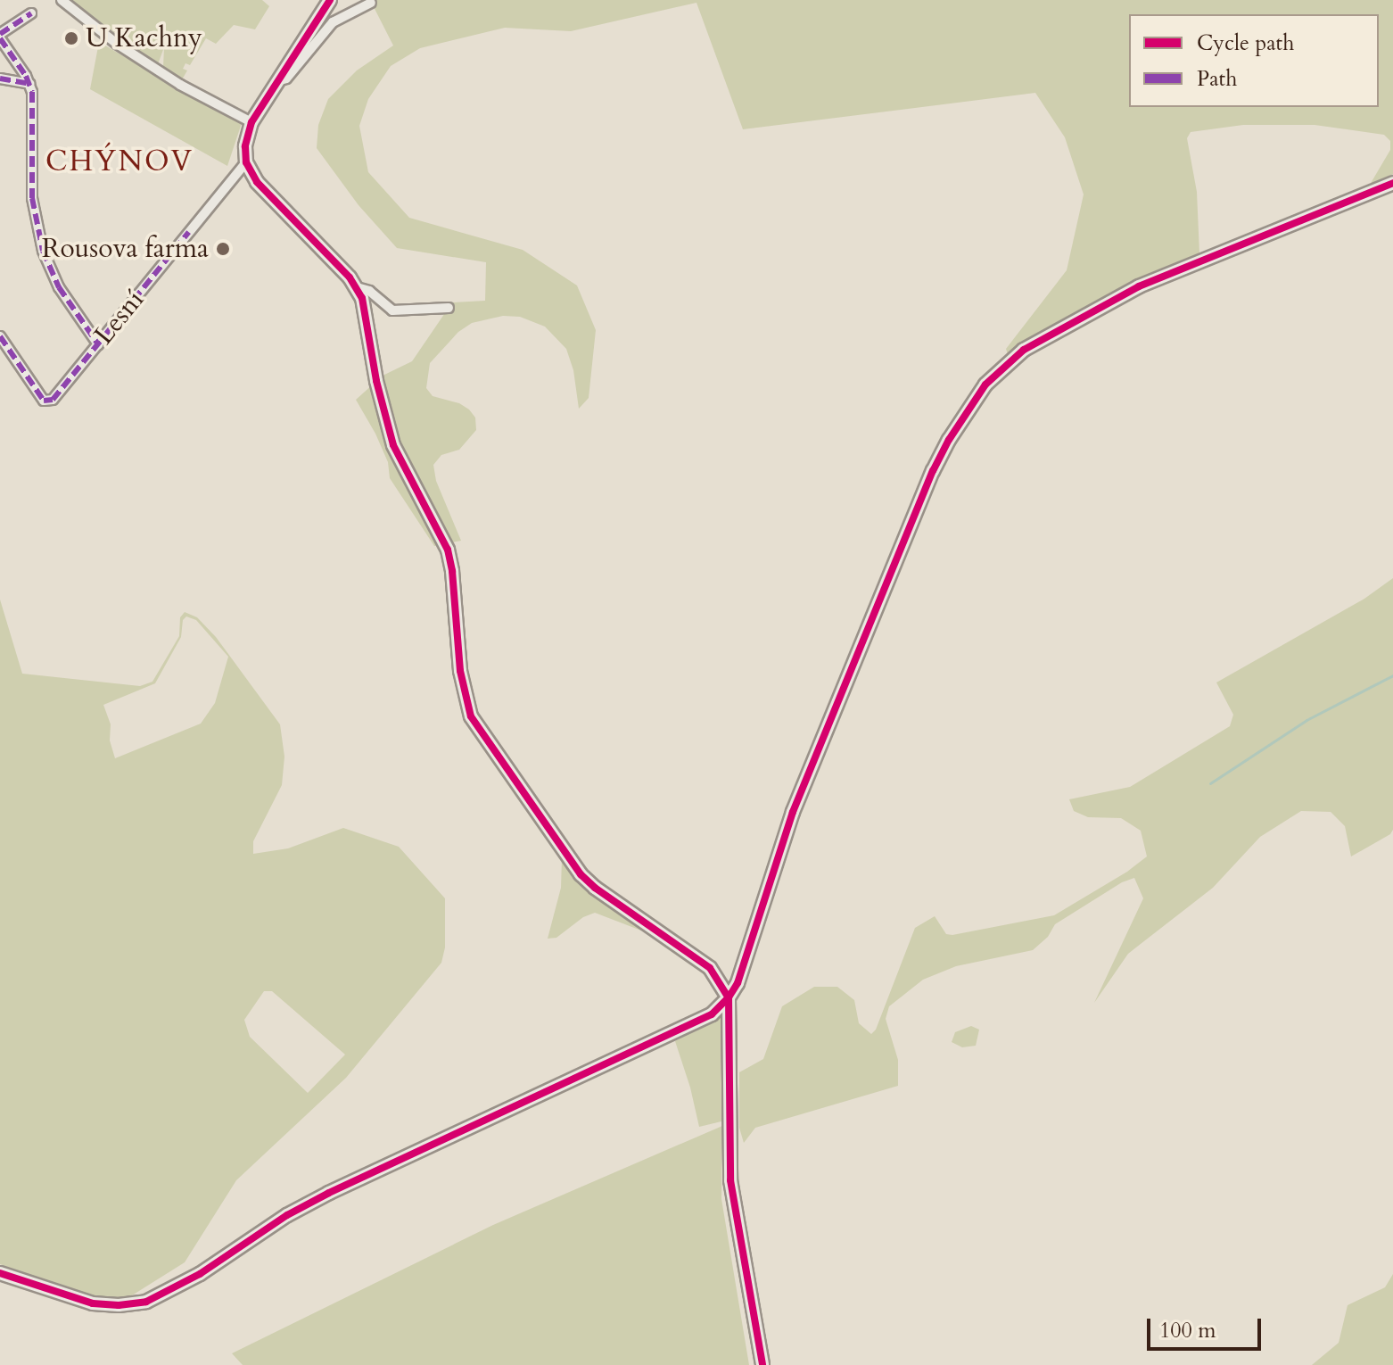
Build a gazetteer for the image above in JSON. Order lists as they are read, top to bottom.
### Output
{
  "streets": {
    "street": ["Lesní"]
  },
  "districts": ["CHÝNOV"],
  "places": ["U Kachny", "Rousova farma"],
  "legend": ["Cycle path", "Path"],
  "scale_bar": "100 m"
}
